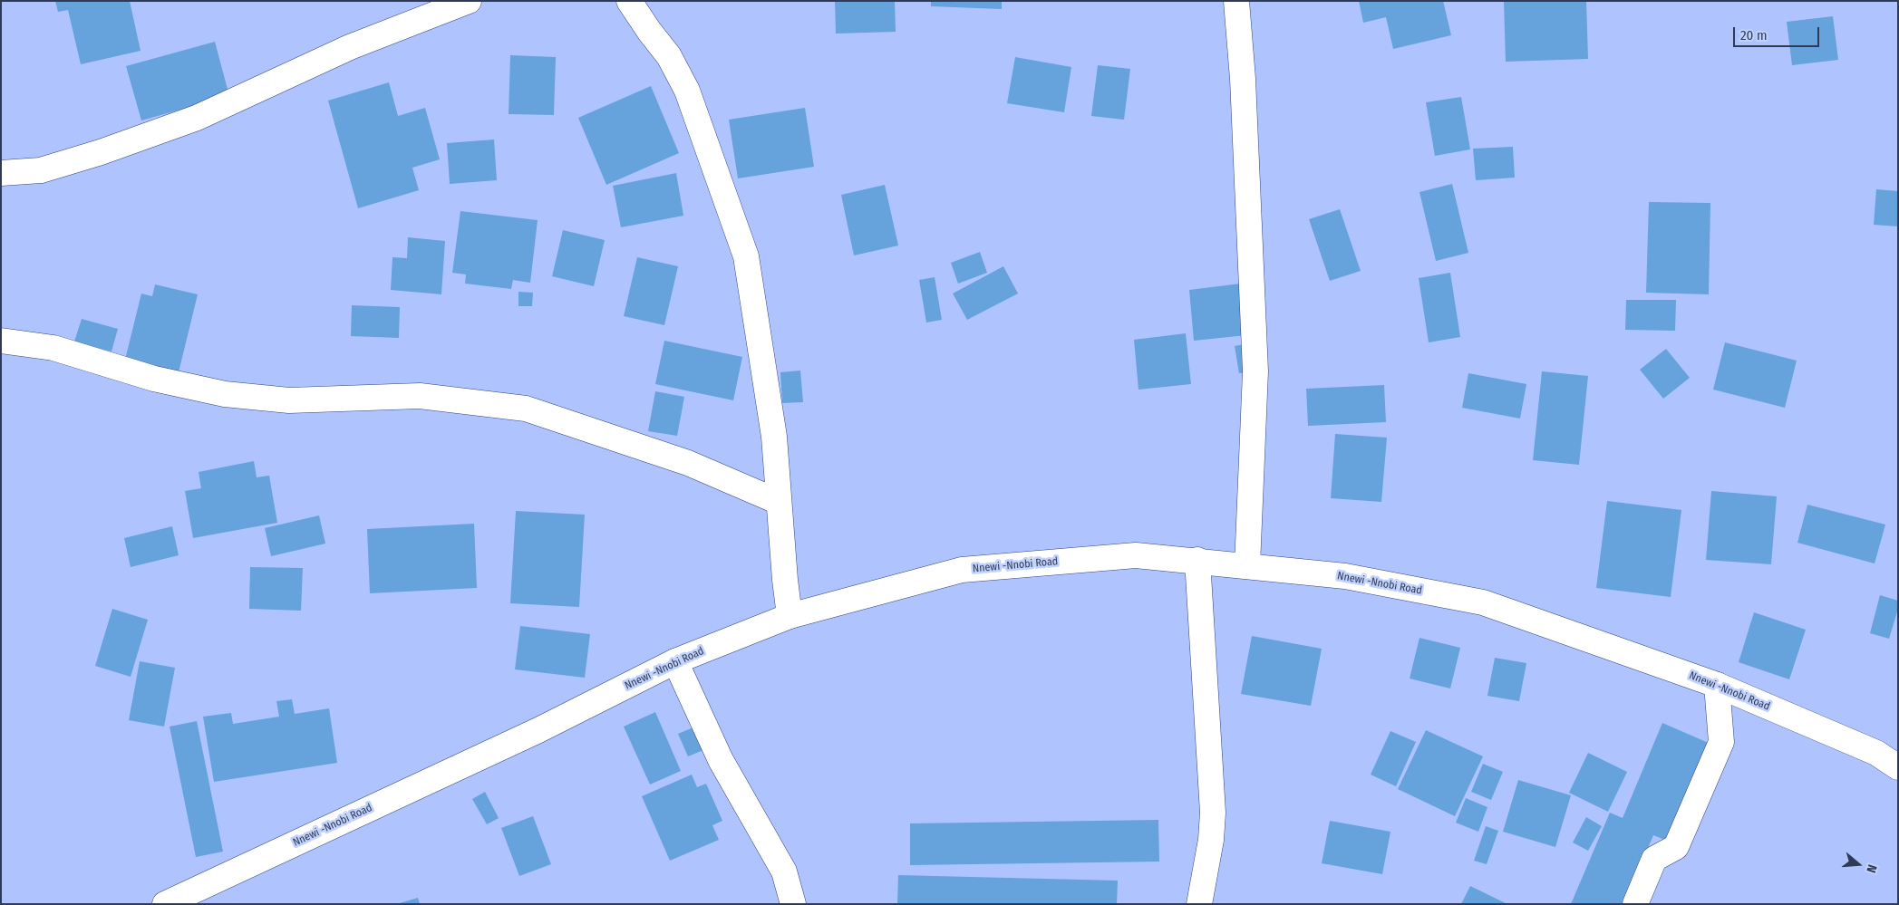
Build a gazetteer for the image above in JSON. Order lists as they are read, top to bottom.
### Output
{
  "streets": {
    "street": ["Nnewi -Nnobi Road"]
  },
  "scale_bar": "20 m",
  "north": "right"
}
